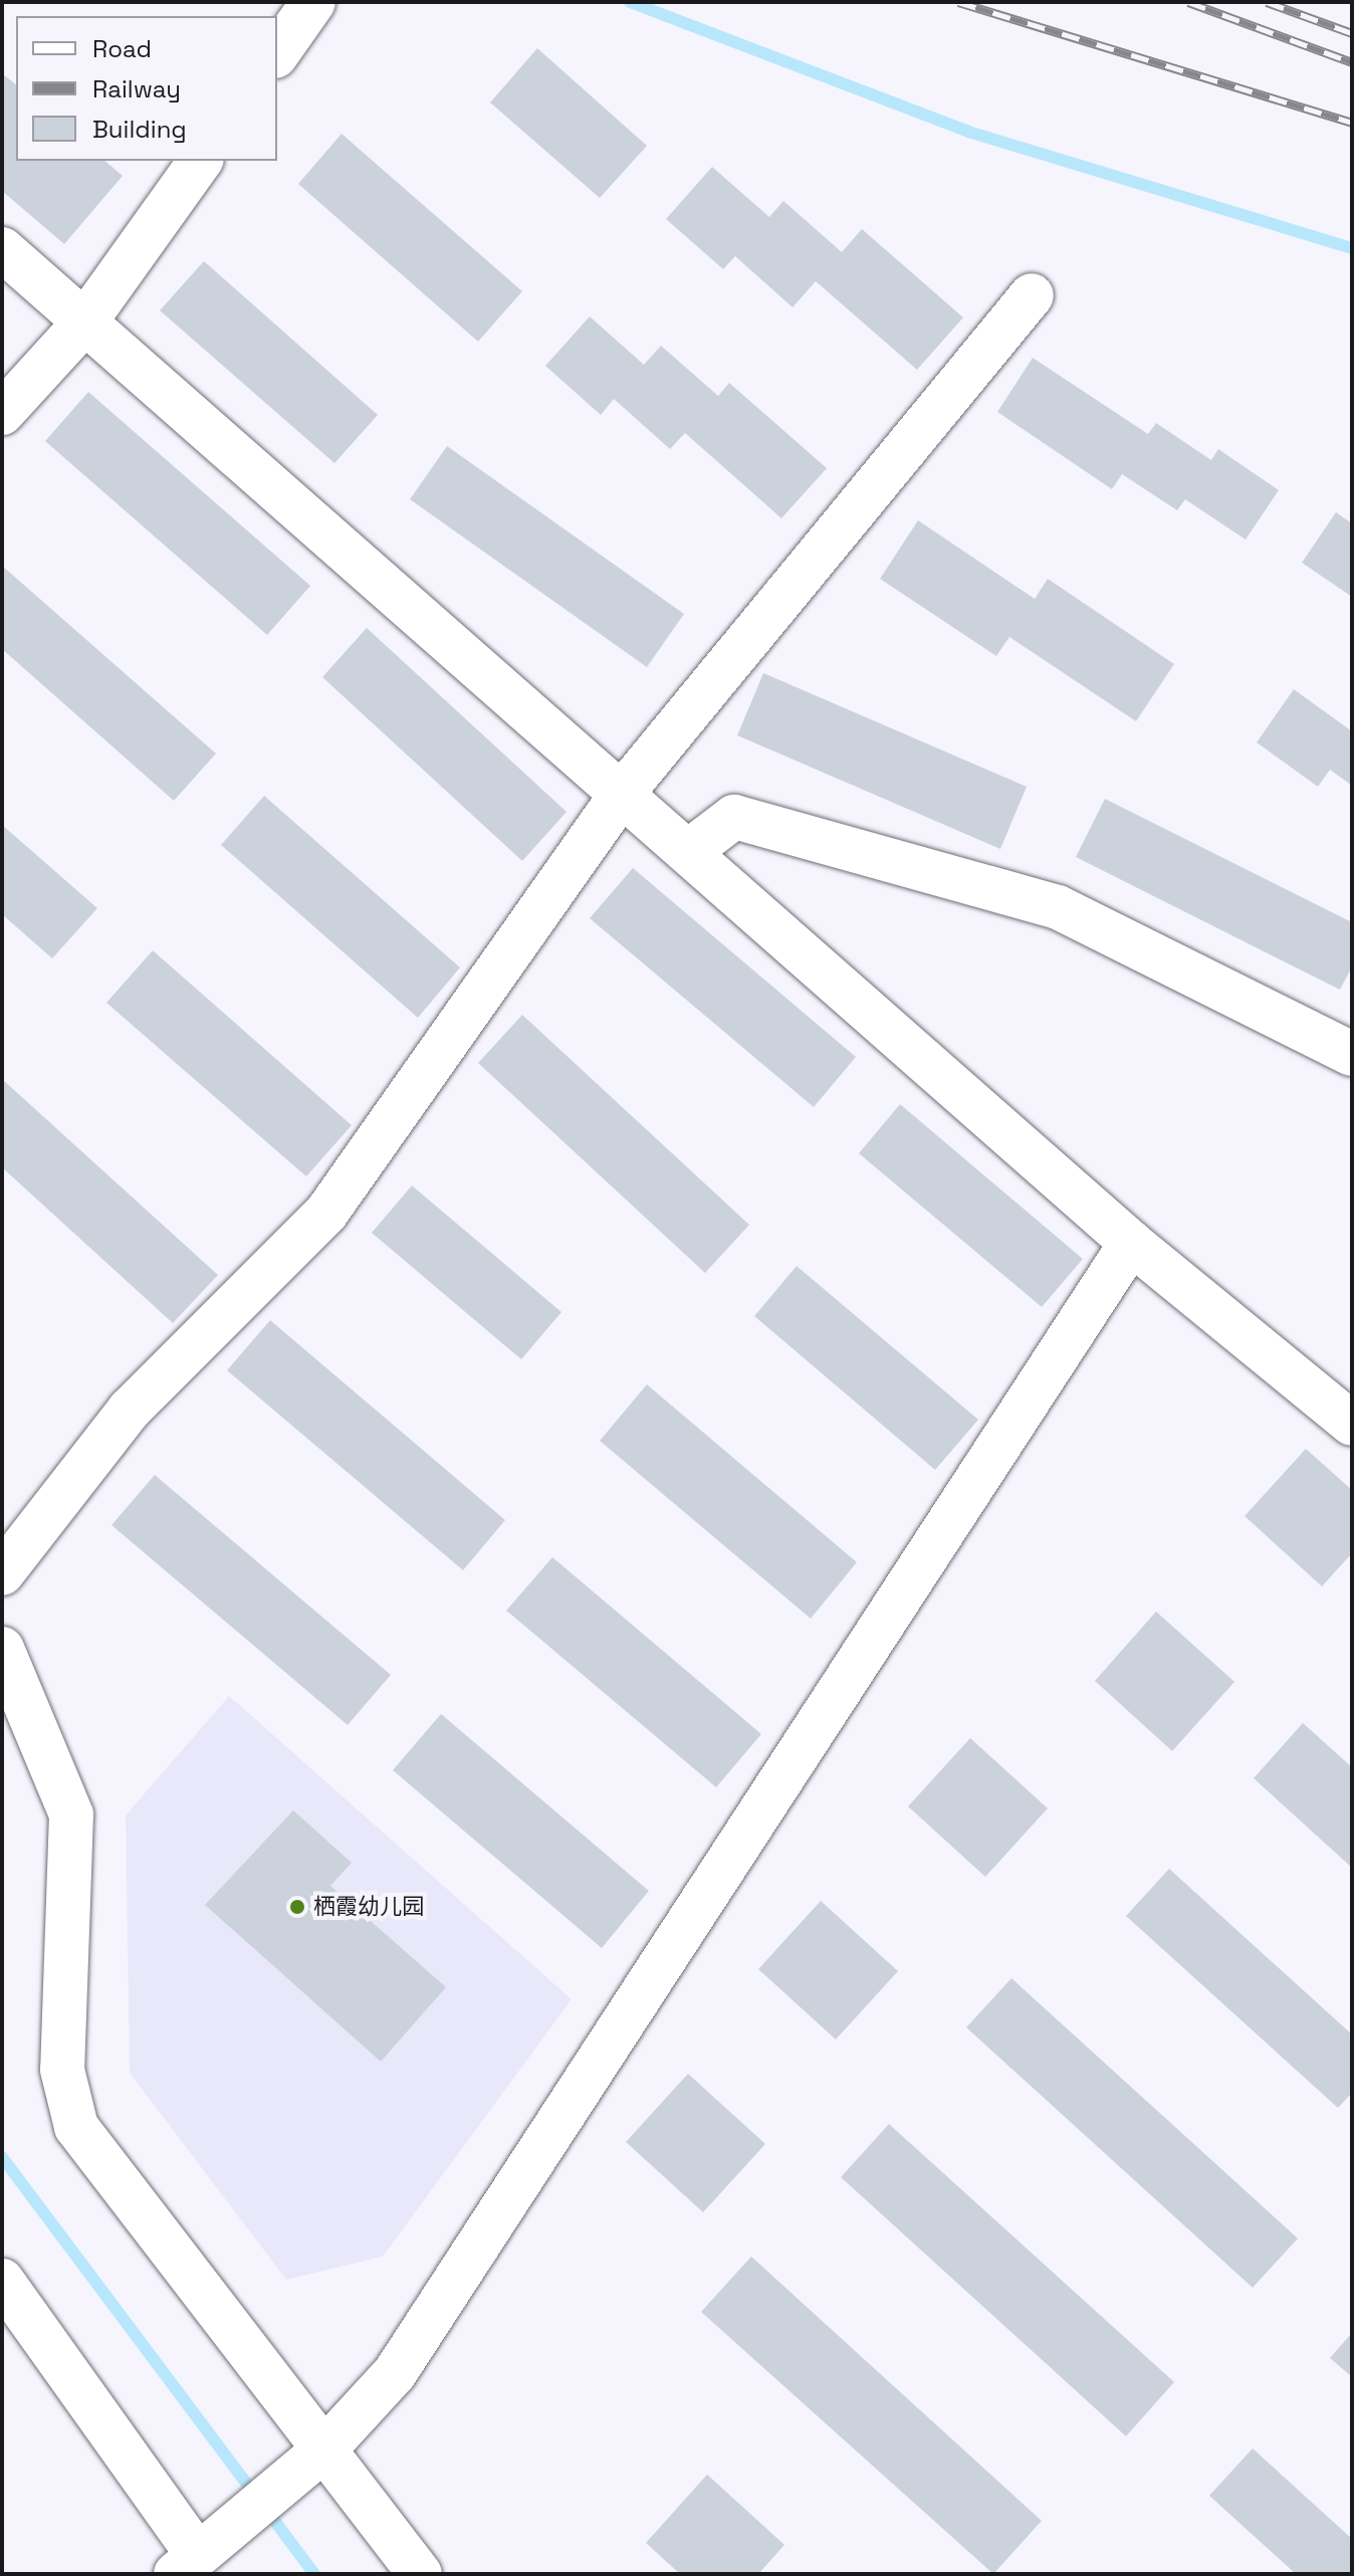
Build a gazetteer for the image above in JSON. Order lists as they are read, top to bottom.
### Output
{
  "places": ["栖霞幼儿园"],
  "legend": ["Road", "Railway", "Building"]
}
